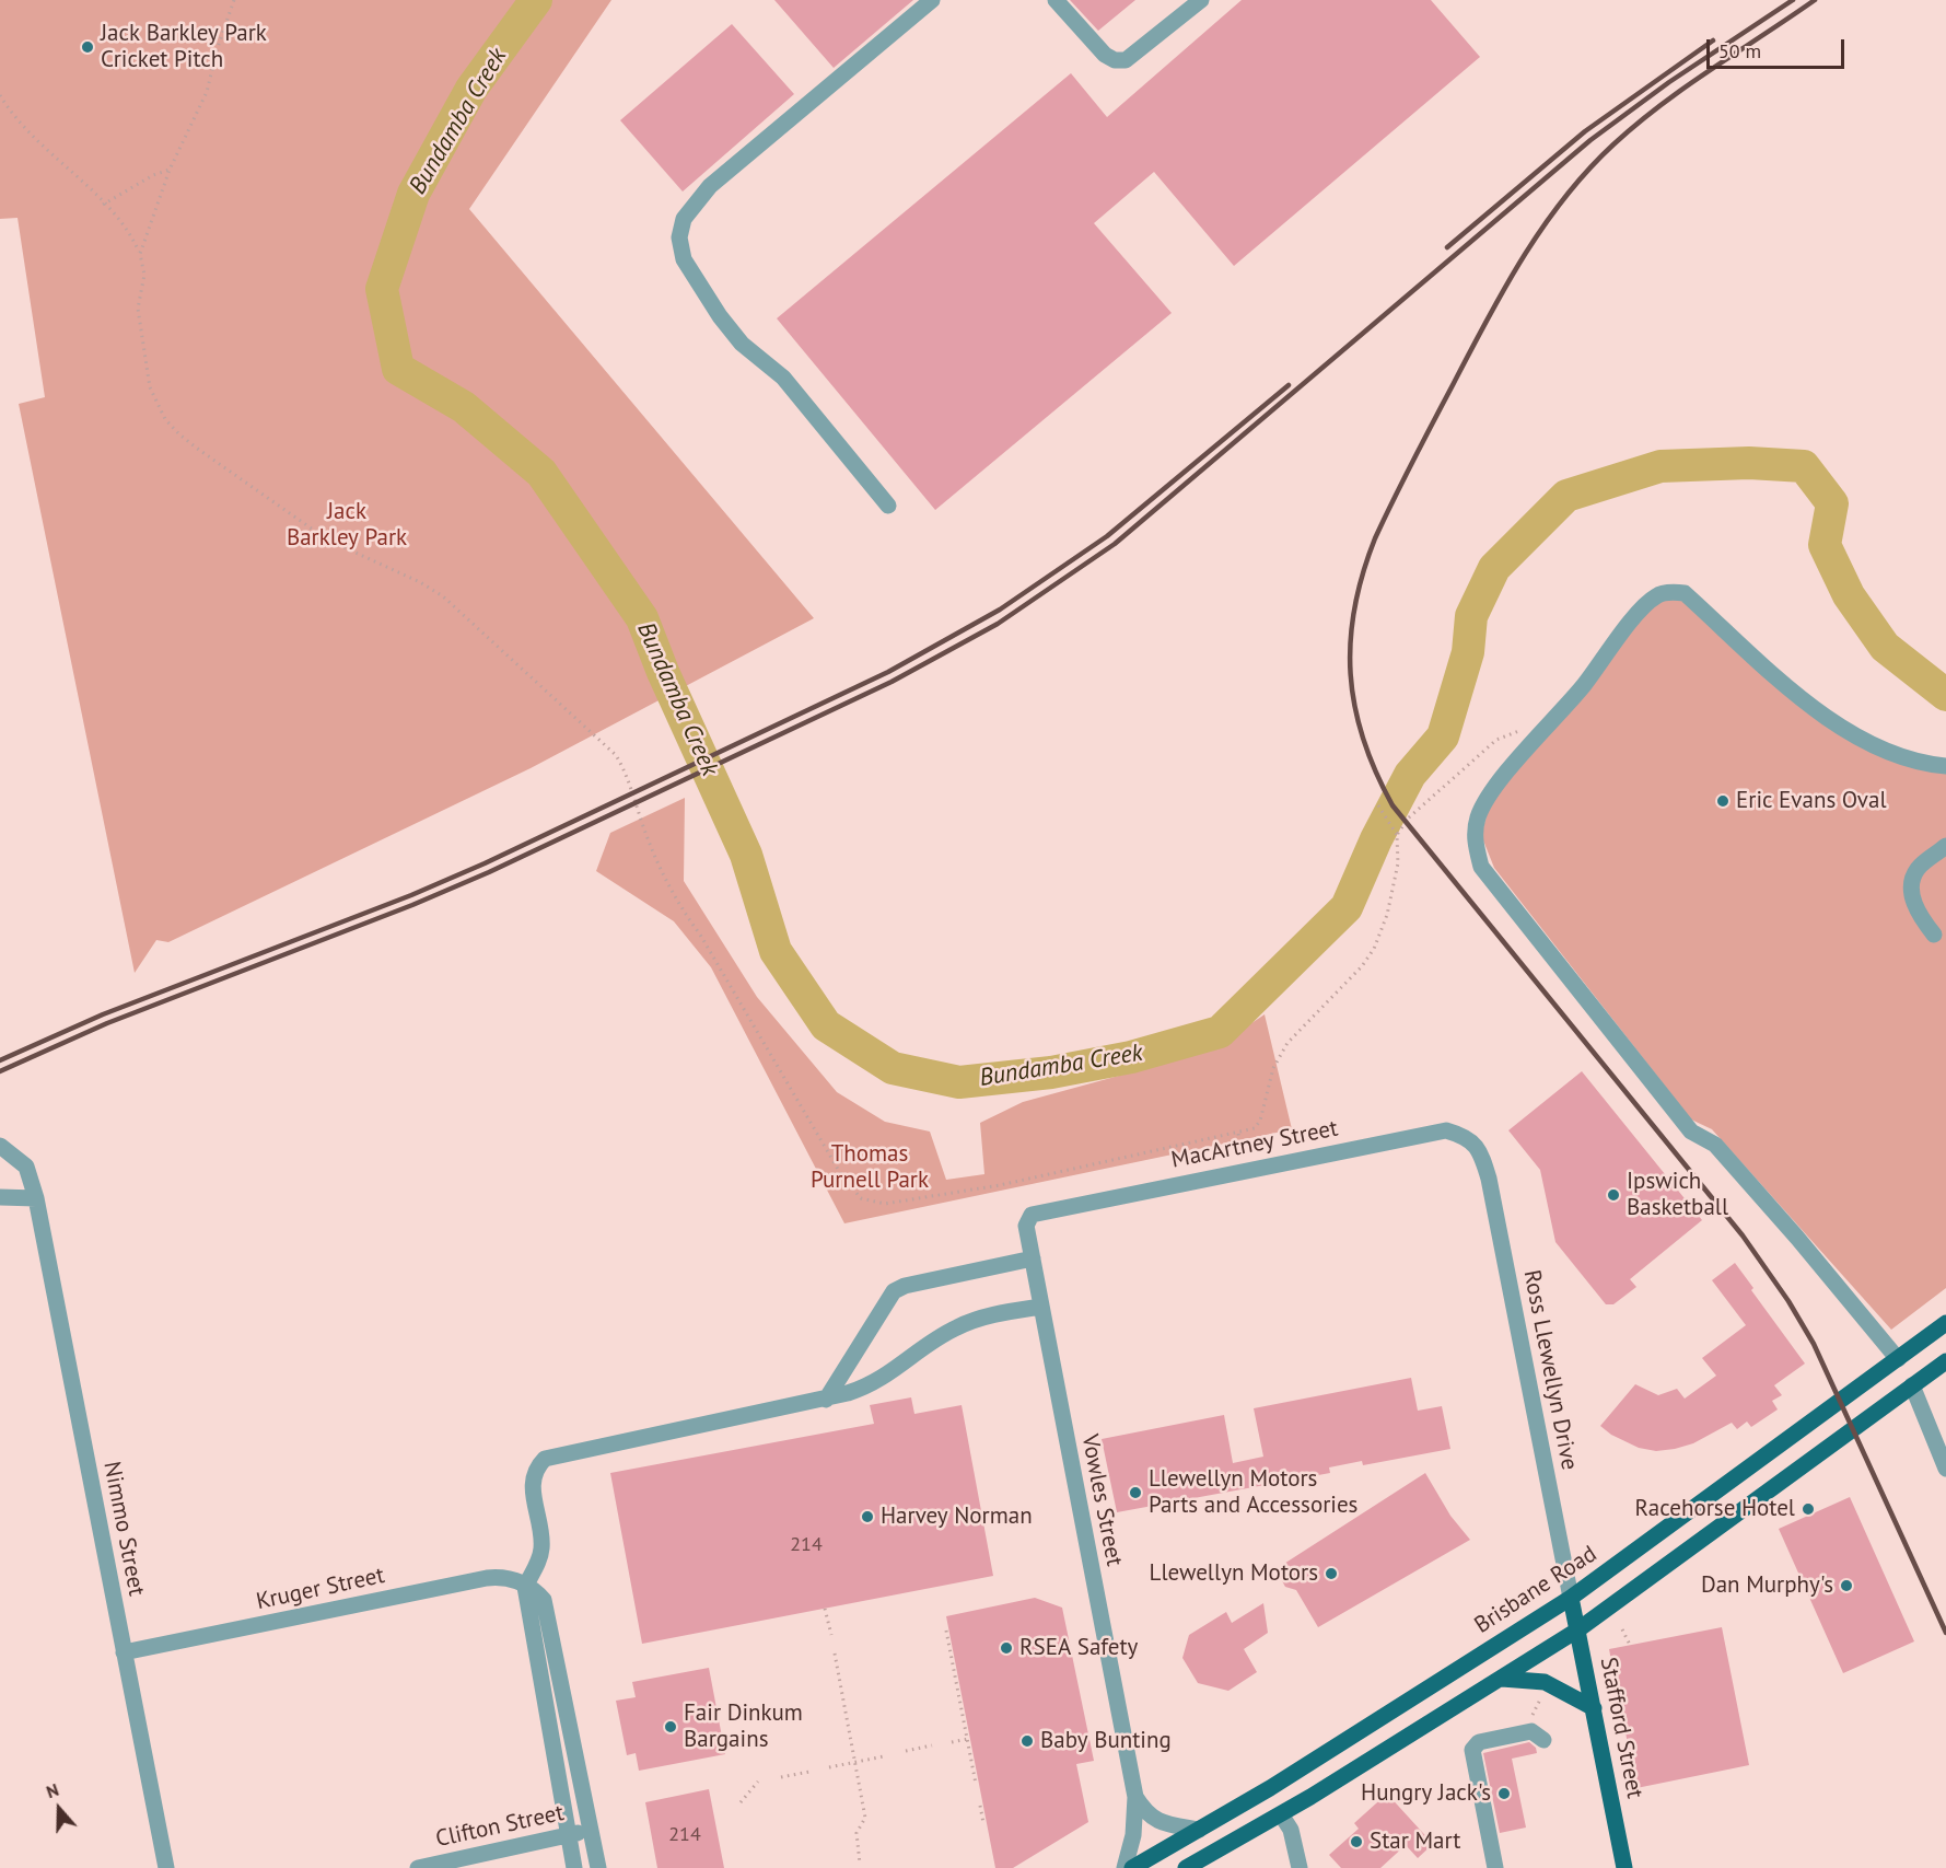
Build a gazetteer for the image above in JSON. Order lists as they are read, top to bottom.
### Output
{
  "streets": {
    "main road": ["Brisbane Road", "Stafford Street"],
    "street": [
      "MacArtney Street",
      "Ross Llewellyn Drive",
      "Vowles Street",
      "Nimmo Street",
      "Kruger Street",
      "Clifton Street"
    ]
  },
  "crossings": [
    ["MacArtney Street", "Ross Llewellyn Drive"],
    ["MacArtney Street", "Vowles Street"],
    ["Ross Llewellyn Drive", "Brisbane Road"],
    ["Ross Llewellyn Drive", "Stafford Street"],
    ["Vowles Street", "Brisbane Road"],
    ["Nimmo Street", "Kruger Street"],
    ["Brisbane Road", "Stafford Street"]
  ],
  "water": ["Bundamba Creek"],
  "parks": ["Jack Barkley Park", "Thomas Purnell Park"],
  "places": [
    "Jack Barkley Park Cricket Pitch",
    "Eric Evans Oval",
    "Ipswich Basketball",
    "Llewellyn Motors Parts and Accessories",
    "Racehorse Hotel",
    "Harvey Norman",
    "Llewellyn Motors",
    "Dan Murphy's",
    "RSEA Safety",
    "Fair Dinkum Bargains",
    "Baby Bunting",
    "Hungry Jack's",
    "Star Mart"
  ],
  "house_numbers": ["214", "214"],
  "scale_bar": "50 m",
  "north": "top"
}
